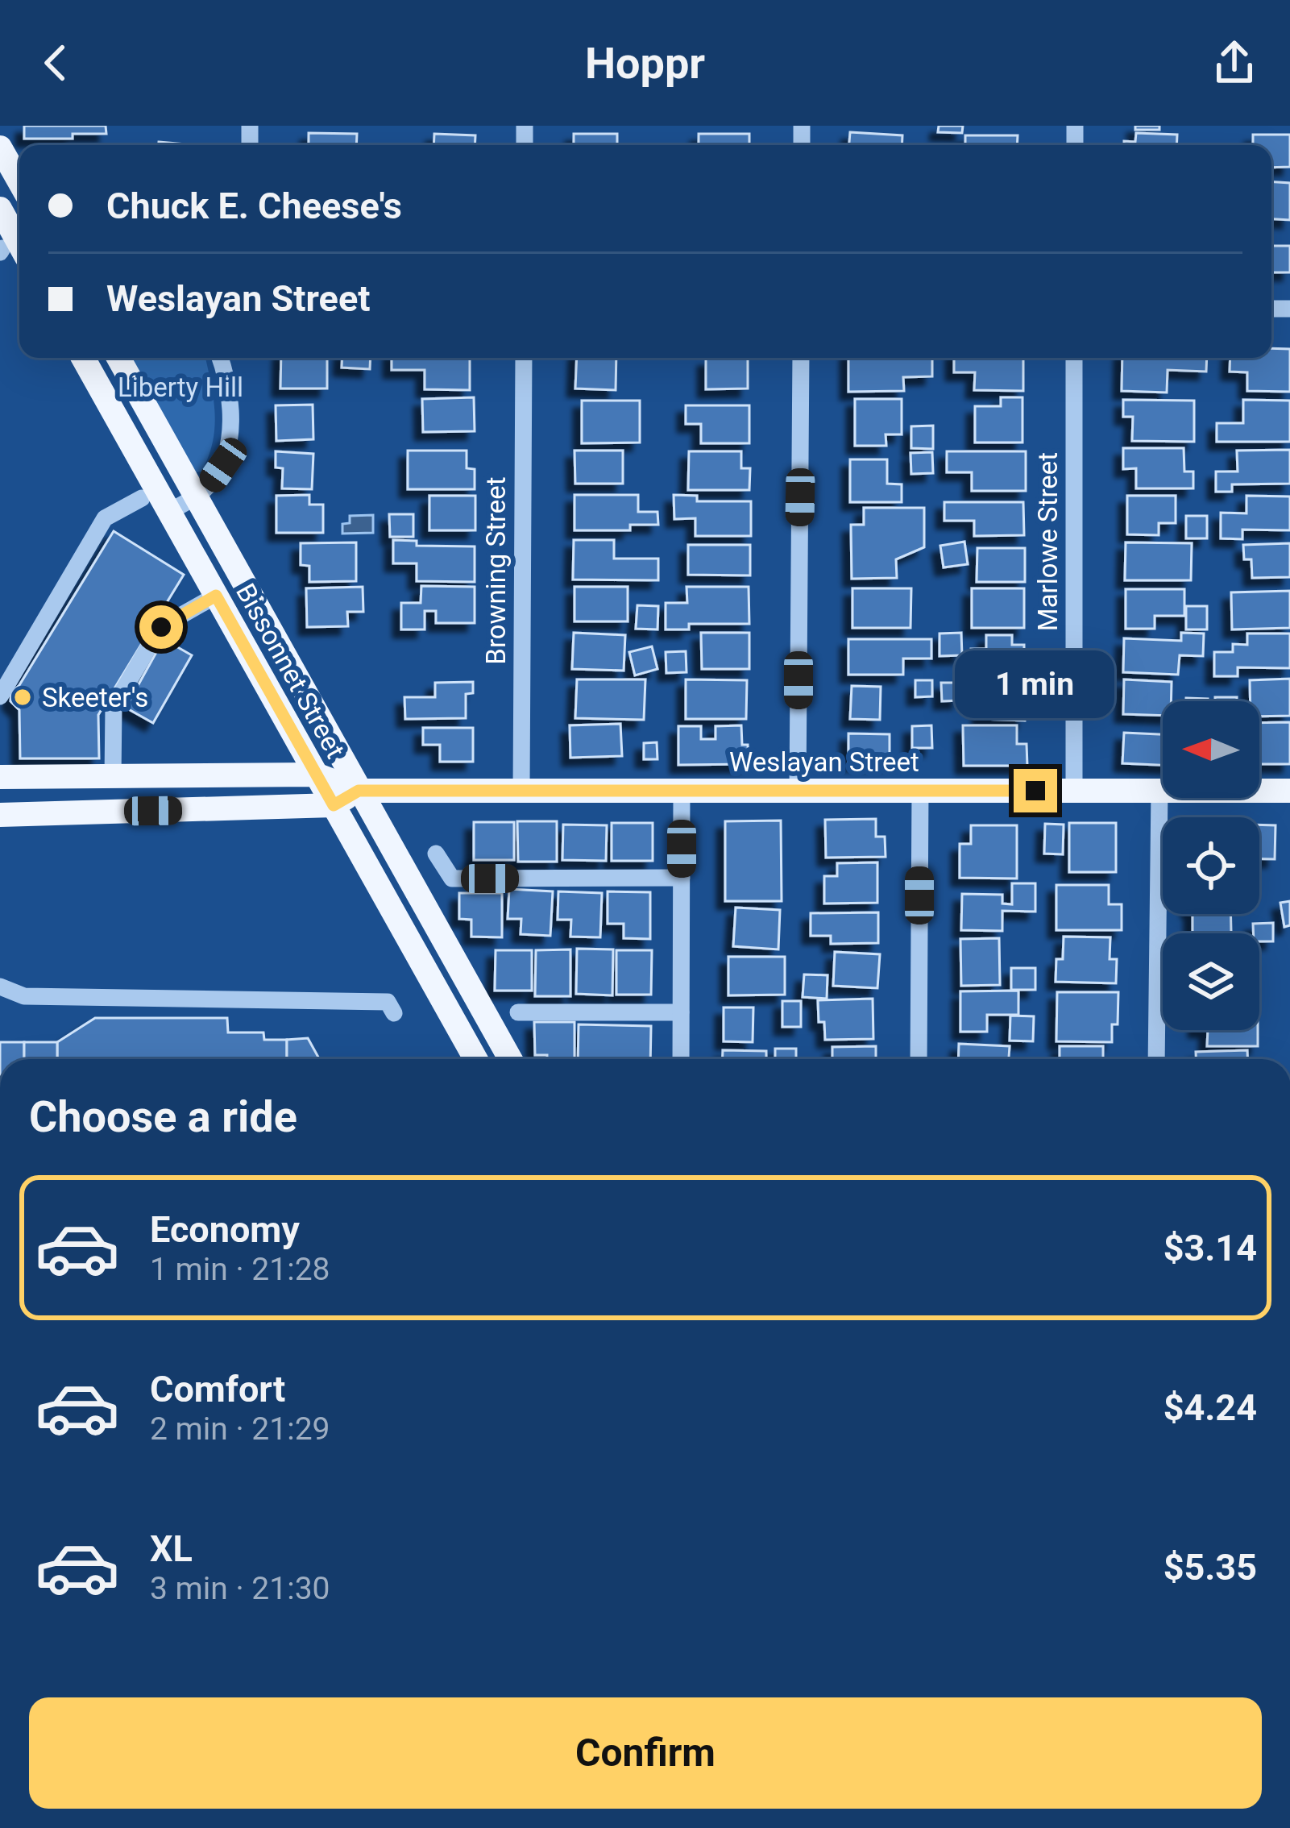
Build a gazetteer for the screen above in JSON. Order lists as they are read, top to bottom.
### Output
{
  "streets": {
    "main road": ["Bissonnet Street", "Weslayan Street"],
    "street": ["Marlowe Street", "Browning Street"]
  },
  "crossings": [
    ["Marlowe Street", "Weslayan Street"],
    ["Browning Street", "Weslayan Street"],
    ["Bissonnet Street", "Weslayan Street"]
  ],
  "parks": ["Liberty Hill"],
  "places": ["Skeeter's"],
  "north": "left",
  "page": {
    "header": "Hoppr",
    "banner": ["Chuck E. Cheese's", "Weslayan Street"],
    "bubble": "1 min",
    "heading": "Choose a ride",
    "list": [
      {
        "name": "Economy",
        "note": "1 min · 21:28",
        "value": "$3.14"
      },
      {
        "name": "Comfort",
        "note": "2 min · 21:29",
        "value": "$4.24"
      },
      {
        "name": "XL",
        "note": "3 min · 21:30",
        "value": "$5.35"
      }
    ],
    "buttons": "Confirm"
  }
}
